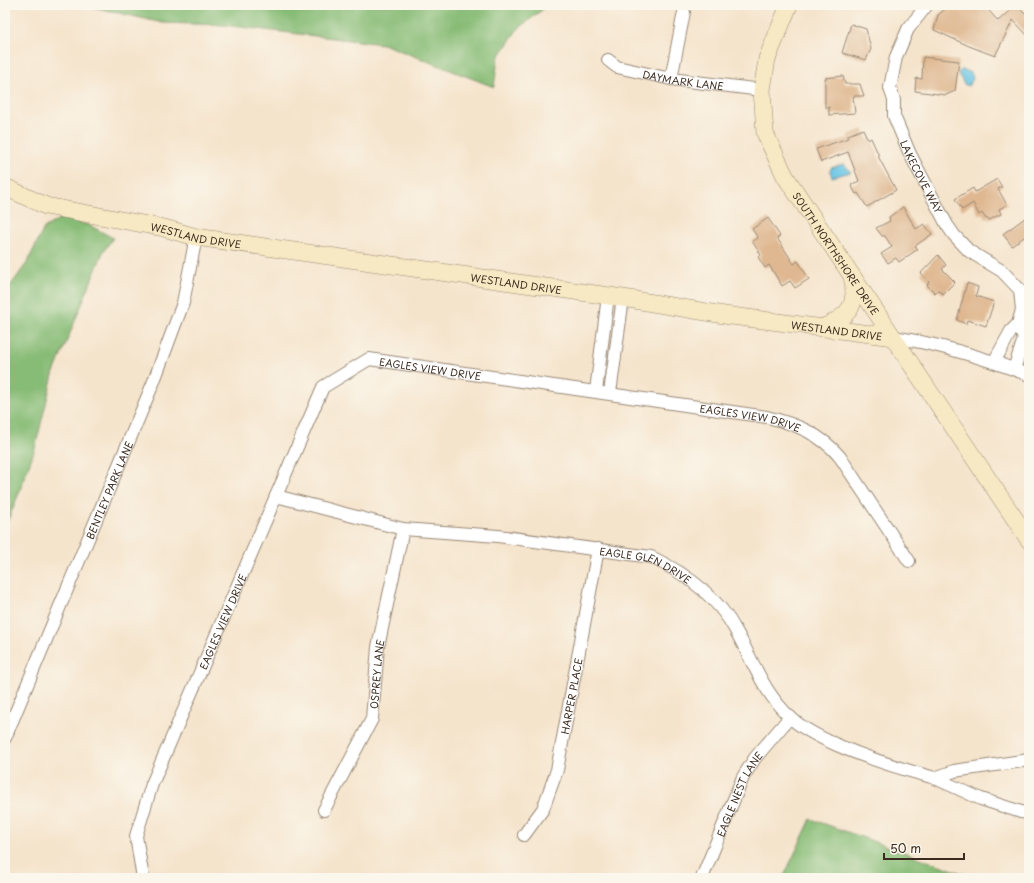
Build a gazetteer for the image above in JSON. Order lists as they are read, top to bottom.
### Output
{
  "streets": {
    "main road": ["WESTLAND DRIVE", "SOUTH NORTHSHORE DRIVE"],
    "street": [
      "DAYMARK LANE",
      "LAKECOVE WAY",
      "EAGLES VIEW DRIVE",
      "BENTLEY PARK LANE",
      "EAGLE GLEN DRIVE",
      "OSPREY LANE",
      "HARPER PLACE",
      "EAGLE NEST LANE"
    ]
  },
  "crossings": [
    ["DAYMARK LANE", "SOUTH NORTHSHORE DRIVE"],
    ["LAKECOVE WAY", "WESTLAND DRIVE"],
    ["WESTLAND DRIVE", "SOUTH NORTHSHORE DRIVE"],
    ["WESTLAND DRIVE", "BENTLEY PARK LANE"],
    ["EAGLES VIEW DRIVE", "EAGLE GLEN DRIVE"],
    ["EAGLE GLEN DRIVE", "OSPREY LANE"],
    ["EAGLE GLEN DRIVE", "HARPER PLACE"],
    ["EAGLE GLEN DRIVE", "EAGLE NEST LANE"]
  ],
  "scale_bar": "50 m"
}
